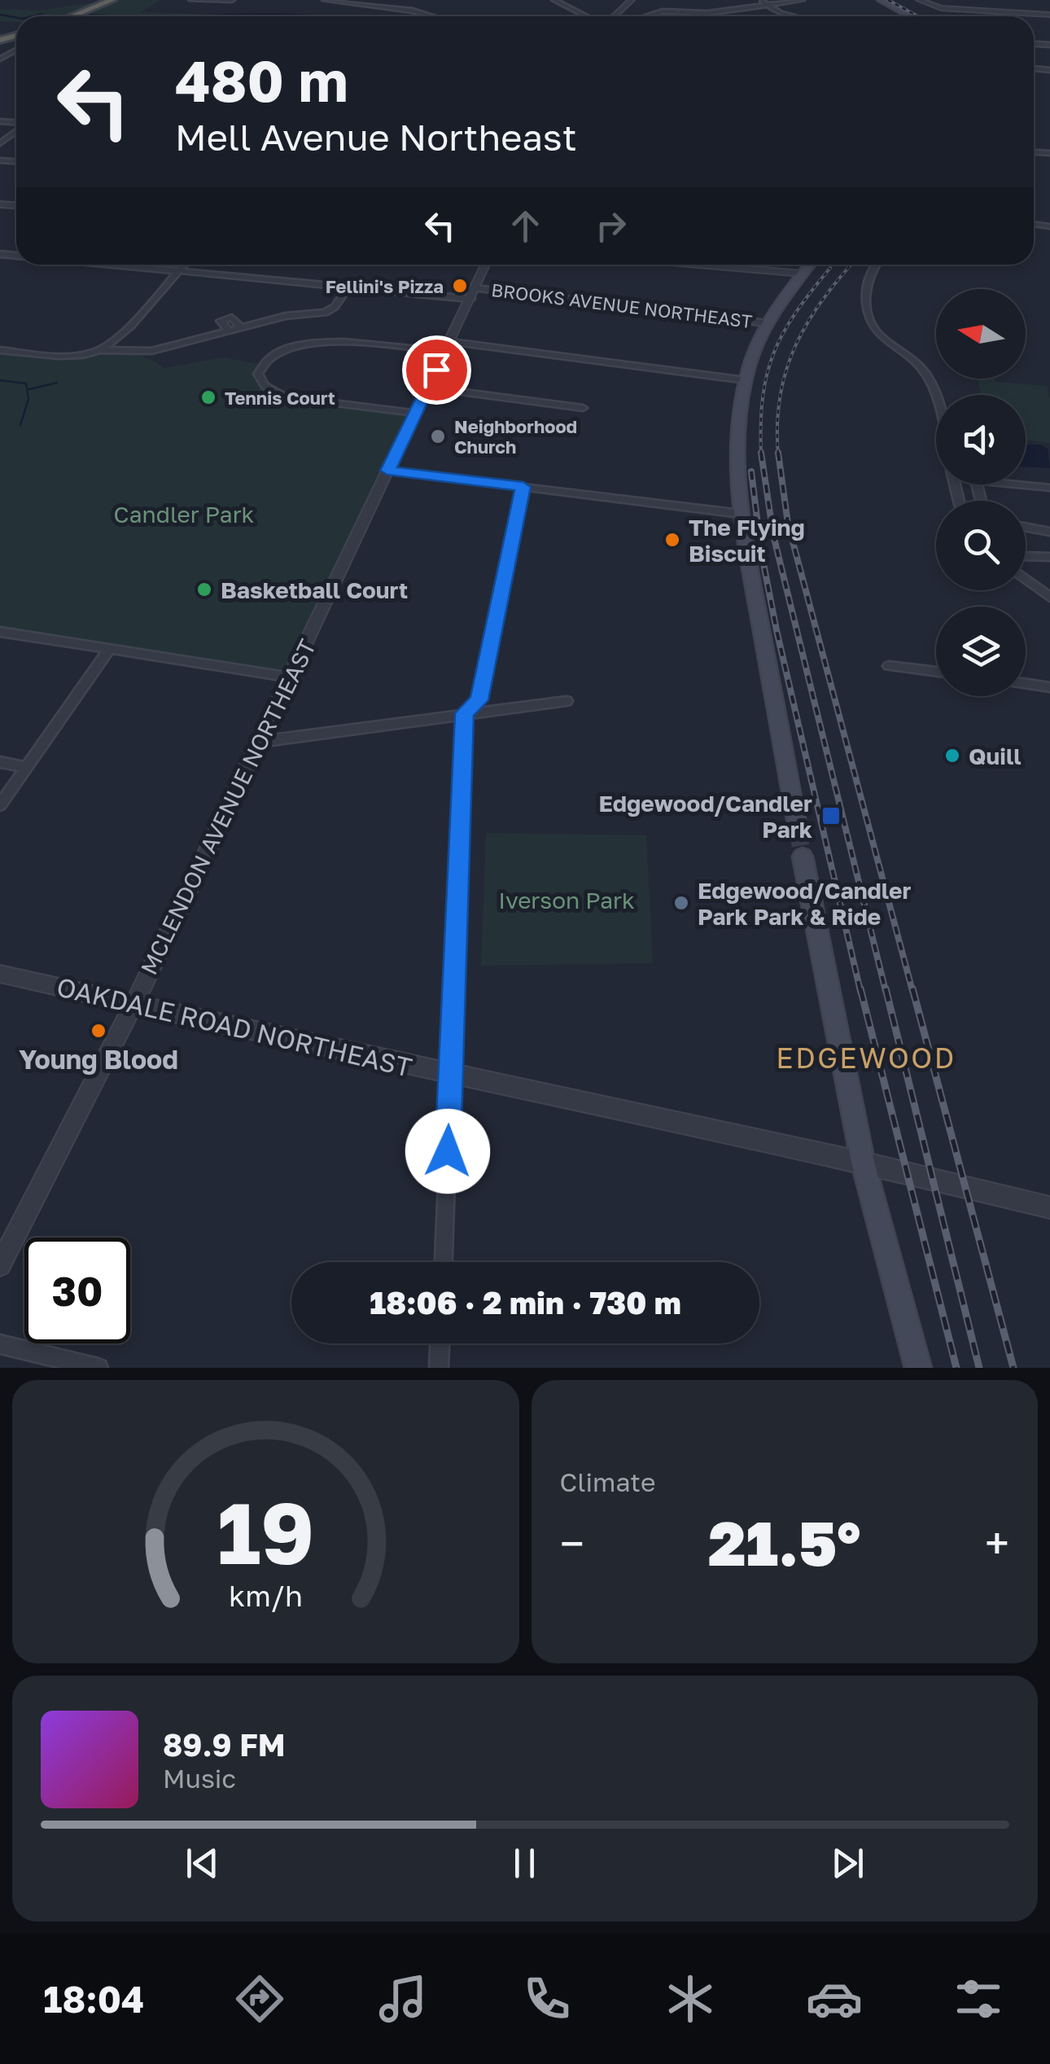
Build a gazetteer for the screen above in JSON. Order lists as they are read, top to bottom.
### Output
{
  "streets": {
    "street": ["BROOKS AVENUE NORTHEAST", "MCLENDON AVENUE NORTHEAST", "OAKDALE ROAD NORTHEAST"]
  },
  "crossings": [
    ["BROOKS AVENUE NORTHEAST", "MCLENDON AVENUE NORTHEAST"],
    ["MCLENDON AVENUE NORTHEAST", "OAKDALE ROAD NORTHEAST"]
  ],
  "districts": ["EDGEWOOD"],
  "parks": ["Candler Park", "Iverson Park"],
  "places": {
    "other": [
      "Fellini's Pizza",
      "Tennis Court",
      "Neighborhood Church",
      "The Flying Biscuit",
      "Basketball Court",
      "Quill",
      "Edgewood/Candler Park Park & Ride",
      "Young Blood"
    ],
    "transit": ["Edgewood/Candler Park"]
  },
  "north": "left",
  "page": {
    "turn": ["480 m", "Mell Avenue Northeast"],
    "limit": "30",
    "trip": "18:06 · 2 min · 730 m",
    "tile": "Climate",
    "heat": ["−", "21.5°", "+"],
    "song": ["89.9 FM", "Music"],
    "tabs": "18:04",
    "gauge": ["19", "km/h"]
  }
}
